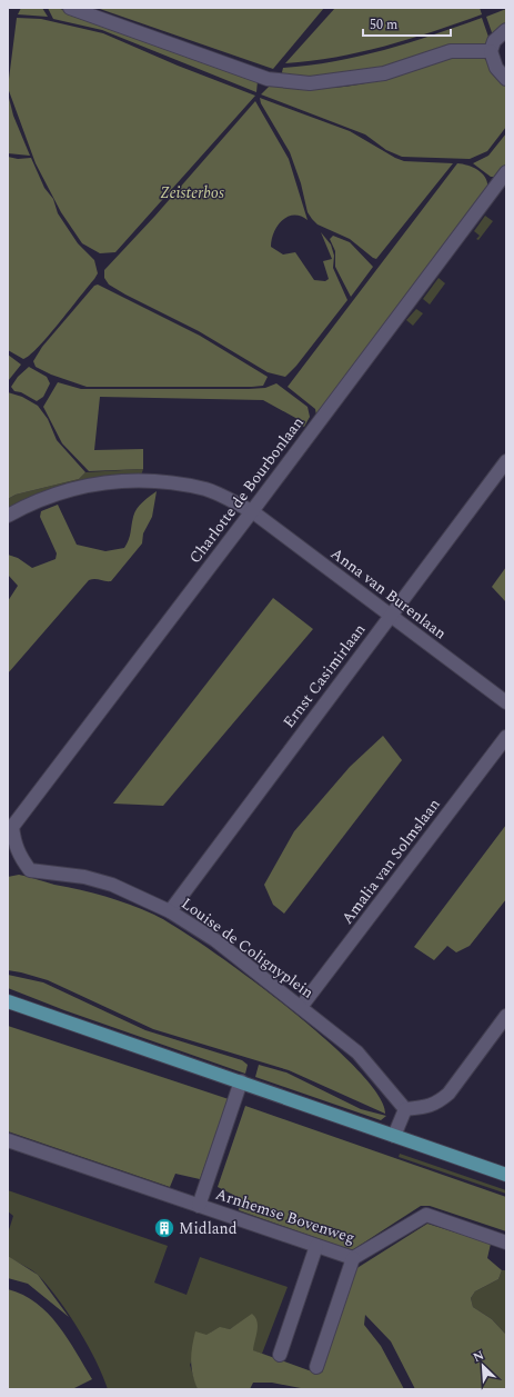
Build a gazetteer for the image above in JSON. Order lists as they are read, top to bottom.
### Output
{
  "streets": {
    "street": [
      "Charlotte de Bourbonlaan",
      "Anna van Burenlaan",
      "Ernst Casimirlaan",
      "Amalia van Solmslaan",
      "Louise de Colignyplein",
      "Arnhemse Bovenweg"
    ]
  },
  "crossings": [
    ["Charlotte de Bourbonlaan", "Anna van Burenlaan"],
    ["Charlotte de Bourbonlaan", "Louise de Colignyplein"],
    ["Anna van Burenlaan", "Ernst Casimirlaan"],
    ["Ernst Casimirlaan", "Louise de Colignyplein"],
    ["Amalia van Solmslaan", "Louise de Colignyplein"]
  ],
  "parks": ["Zeisterbos"],
  "places": {
    "building": ["Midland"]
  },
  "scale_bar": "50 m",
  "north": "top left"
}
